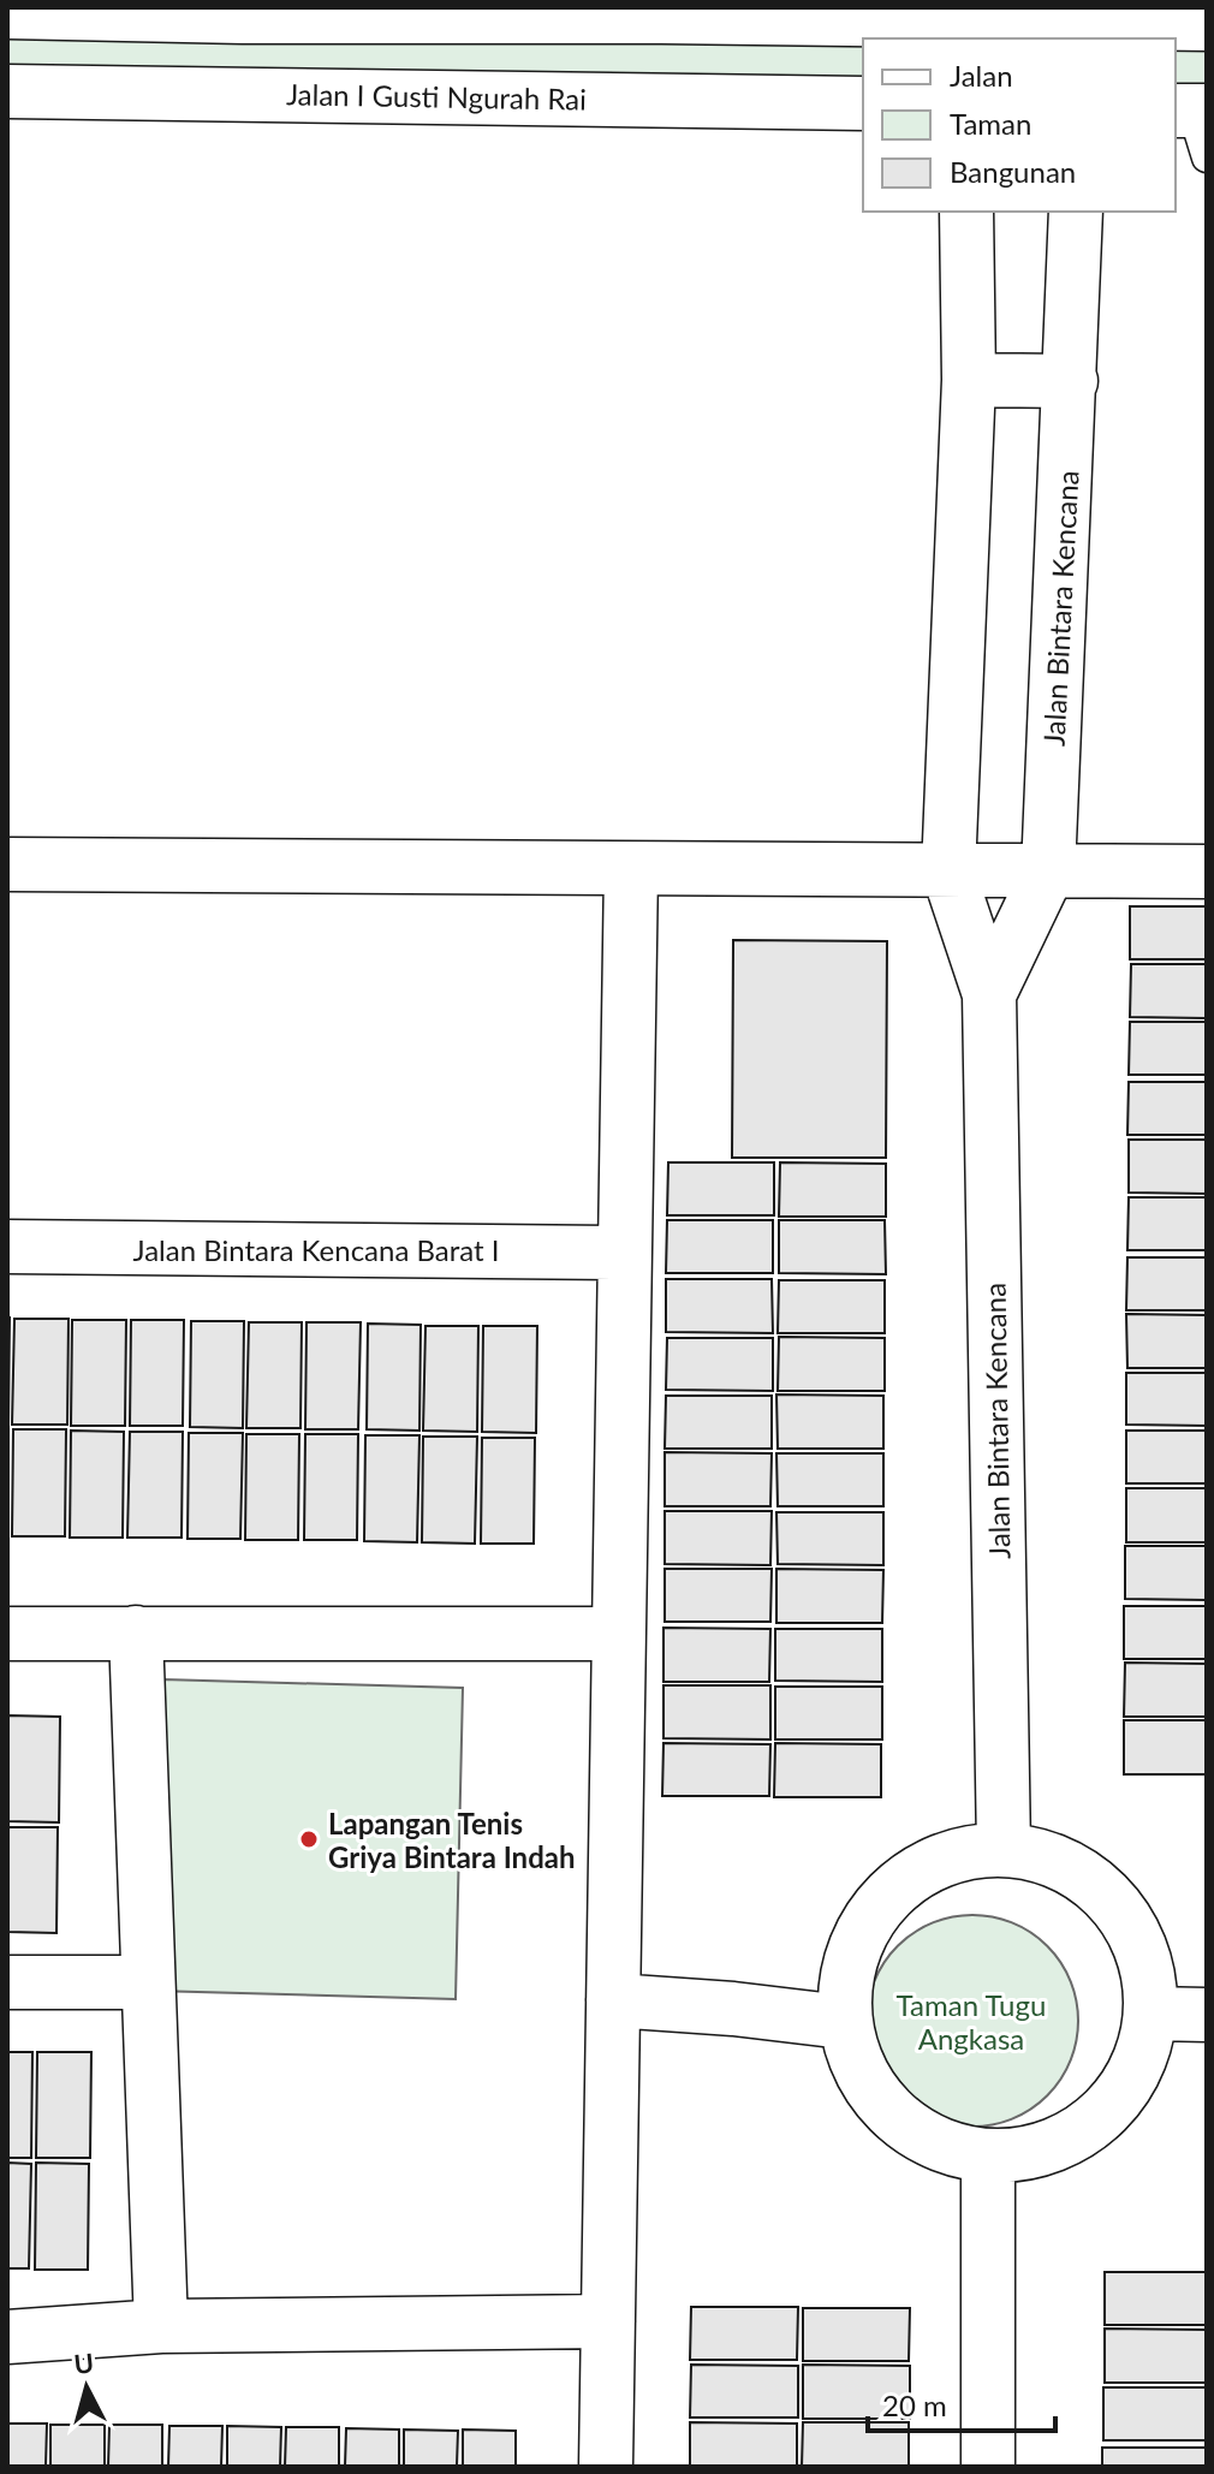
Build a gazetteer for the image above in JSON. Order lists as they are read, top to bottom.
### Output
{
  "streets": {
    "street": ["Jalan I Gusti Ngurah Rai", "Jalan Bintara Kencana", "Jalan Bintara Kencana Barat I"]
  },
  "parks": ["Taman Tugu Angkasa"],
  "places": ["Lapangan Tenis Griya Bintara Indah"],
  "legend": ["Jalan", "Taman", "Bangunan"],
  "scale_bar": "20 m",
  "north": "top"
}
